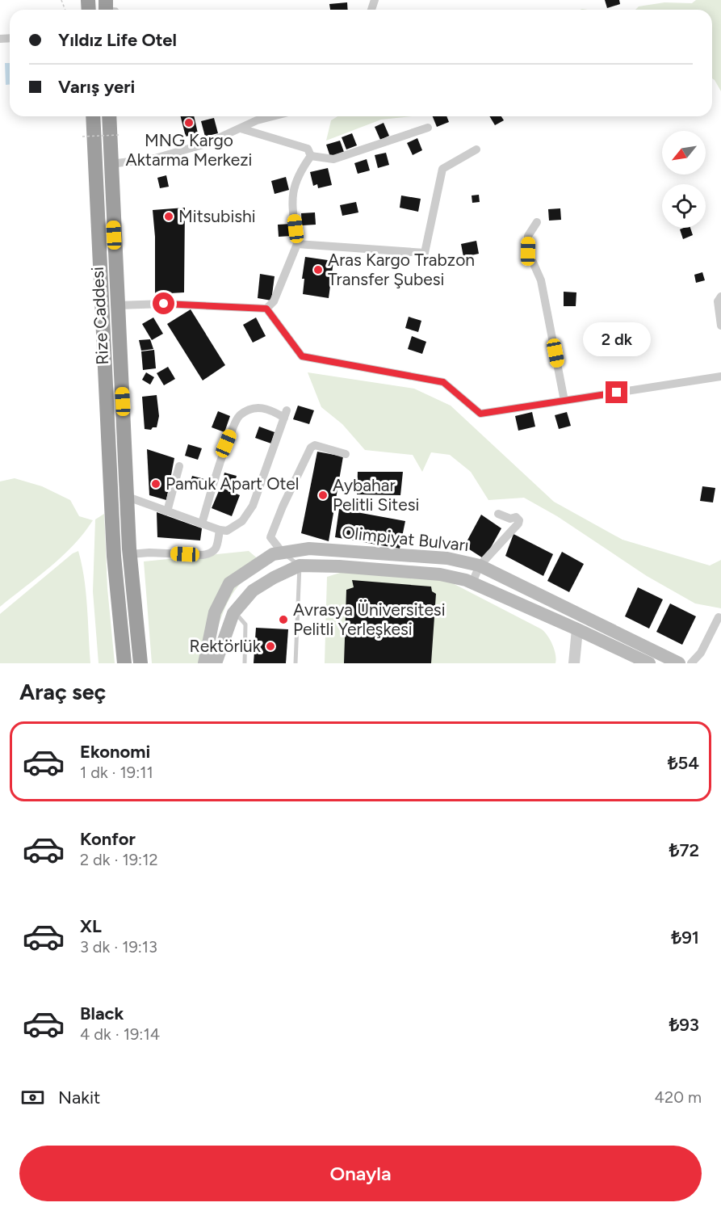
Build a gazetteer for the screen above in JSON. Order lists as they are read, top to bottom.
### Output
{
  "streets": {
    "highway": ["Rize Caddesi"],
    "main road": ["Olimpiyat Bulvarı"]
  },
  "places": [
    "MNG Kargo Aktarma Merkezi",
    "Mitsubishi",
    "Aras Kargo Trabzon Transfer Şubesi",
    "Pamuk Apart Otel",
    "Aybahar Pelitli Sitesi",
    "Avrasya Üniversitesi Pelitli Yerleşkesi",
    "Rektörlük"
  ],
  "north": "bottom left",
  "page": {
    "banner": ["Yıldız Life Otel", "Varış yeri"],
    "bubble": "2 dk",
    "heading": "Araç seç",
    "list": [
      {
        "name": "Ekonomi",
        "note": "1 dk · 19:11",
        "value": "₺54"
      },
      {
        "name": "Konfor",
        "note": "2 dk · 19:12",
        "value": "₺72"
      },
      {
        "name": "XL",
        "note": "3 dk · 19:13",
        "value": "₺91"
      },
      {
        "name": "Black",
        "note": "4 dk · 19:14",
        "value": "₺93"
      }
    ],
    "pay": ["Nakit", "420 m"],
    "buttons": "Onayla"
  }
}
